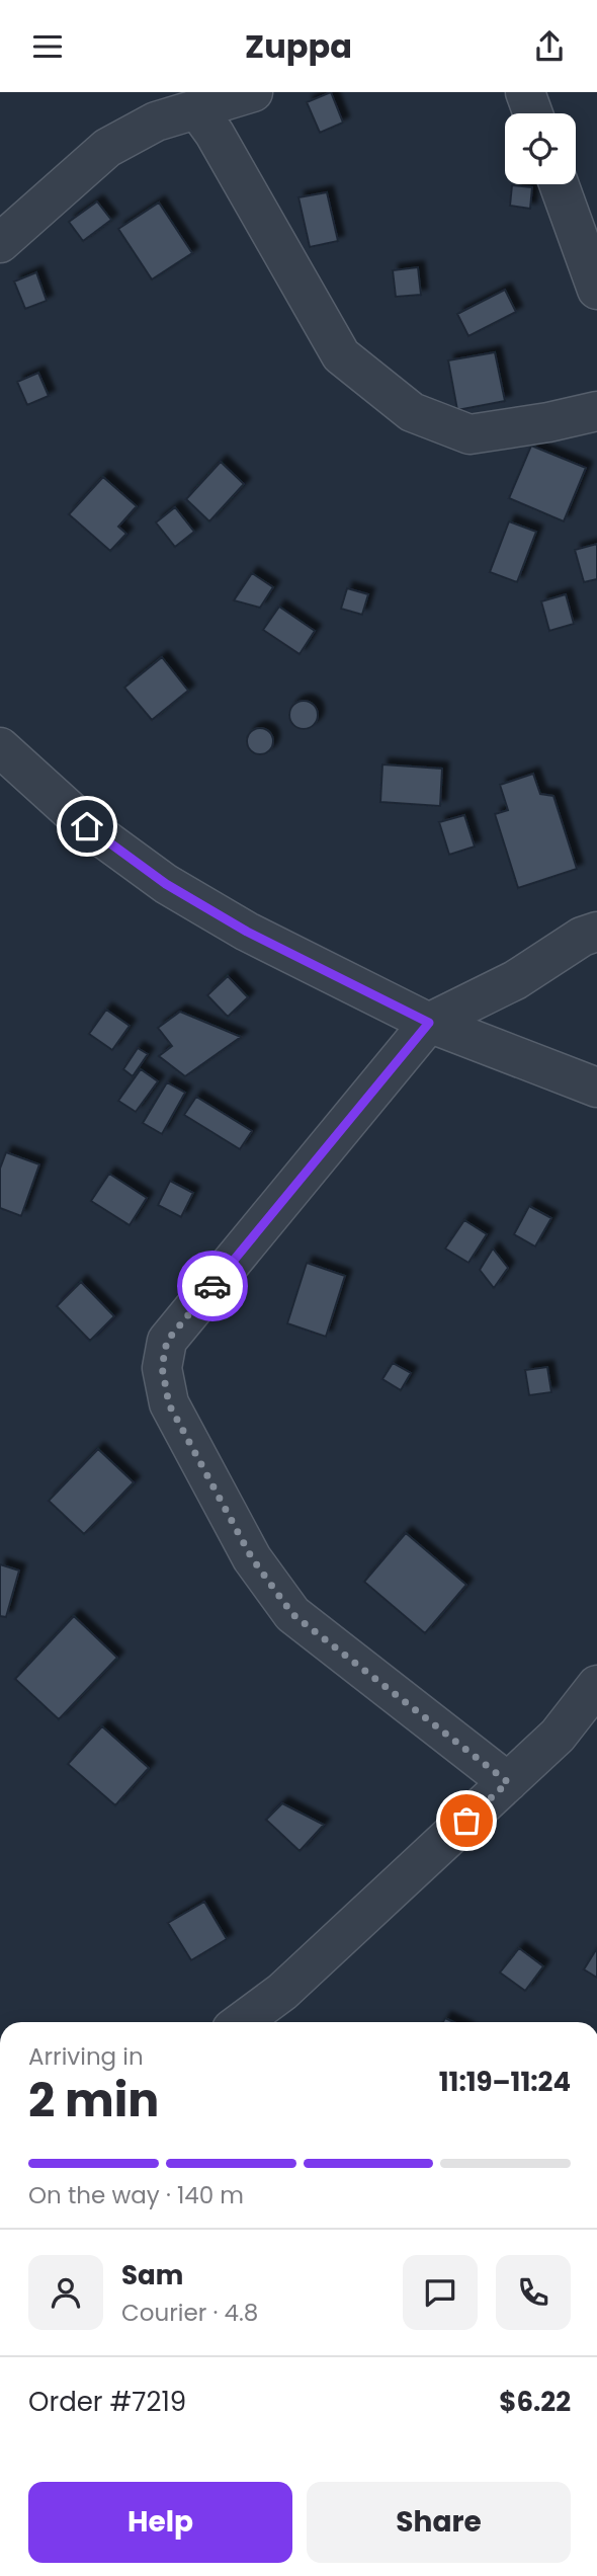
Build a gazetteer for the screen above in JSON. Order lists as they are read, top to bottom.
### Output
{
  "page": {
    "header": "Zuppa",
    "heading": ["2 min", "Arriving in", "11:19–11:24"],
    "panel": [
      "Sam",
      "Courier · 4.8",
      "Order #7219",
      "$6.22"
    ],
    "bar": "On the way · 140 m",
    "buttons": ["Help", "Share"]
  }
}
